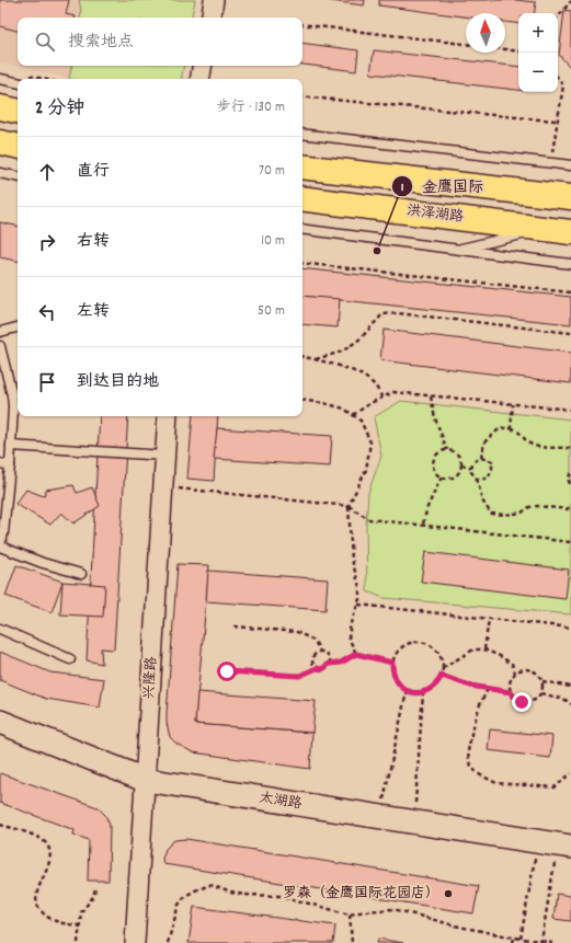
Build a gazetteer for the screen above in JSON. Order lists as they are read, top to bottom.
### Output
{
  "streets": {
    "main road": ["洪泽湖路"],
    "street": ["兴隆路", "太湖路"]
  },
  "crossings": [
    ["兴隆路", "太湖路"]
  ],
  "places": ["金鹰国际", "罗森（金鹰国际花园店）"],
  "north": "top",
  "page": {
    "map_buttons": ["+", "−"],
    "search": "搜索地点",
    "heading": ["2 分钟", "步行 · 130 m"],
    "list": [
      ["直行", "70 m"],
      ["右转", "10 m"],
      ["左转", "50 m"],
      "到达目的地"
    ]
  }
}
